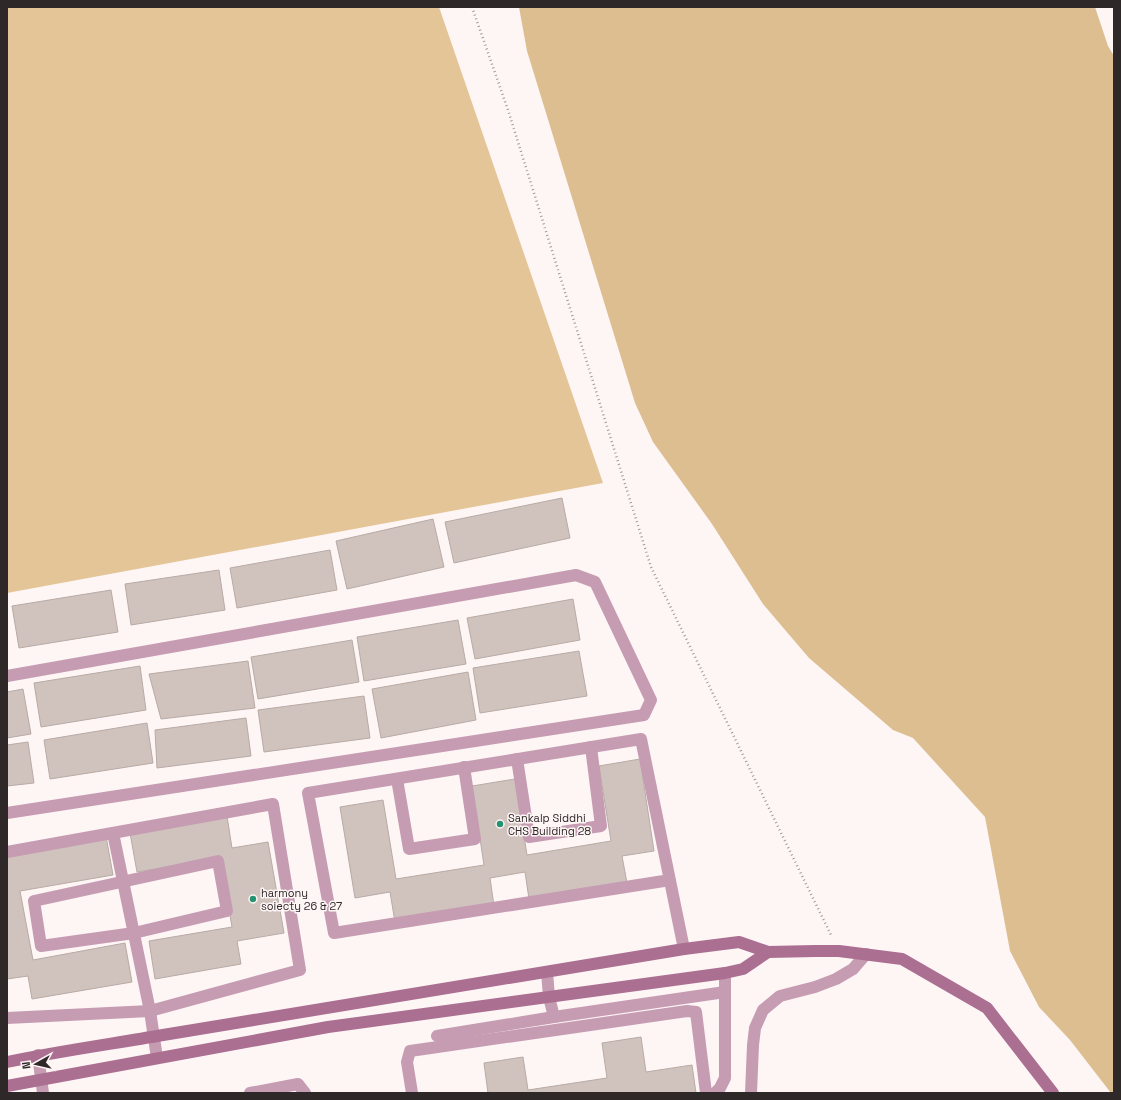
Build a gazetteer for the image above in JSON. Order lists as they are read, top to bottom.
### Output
{
  "places": ["Sankalp Siddhi CHS Building 28", "harmony soiecty 26 & 27"],
  "north": "left"
}
